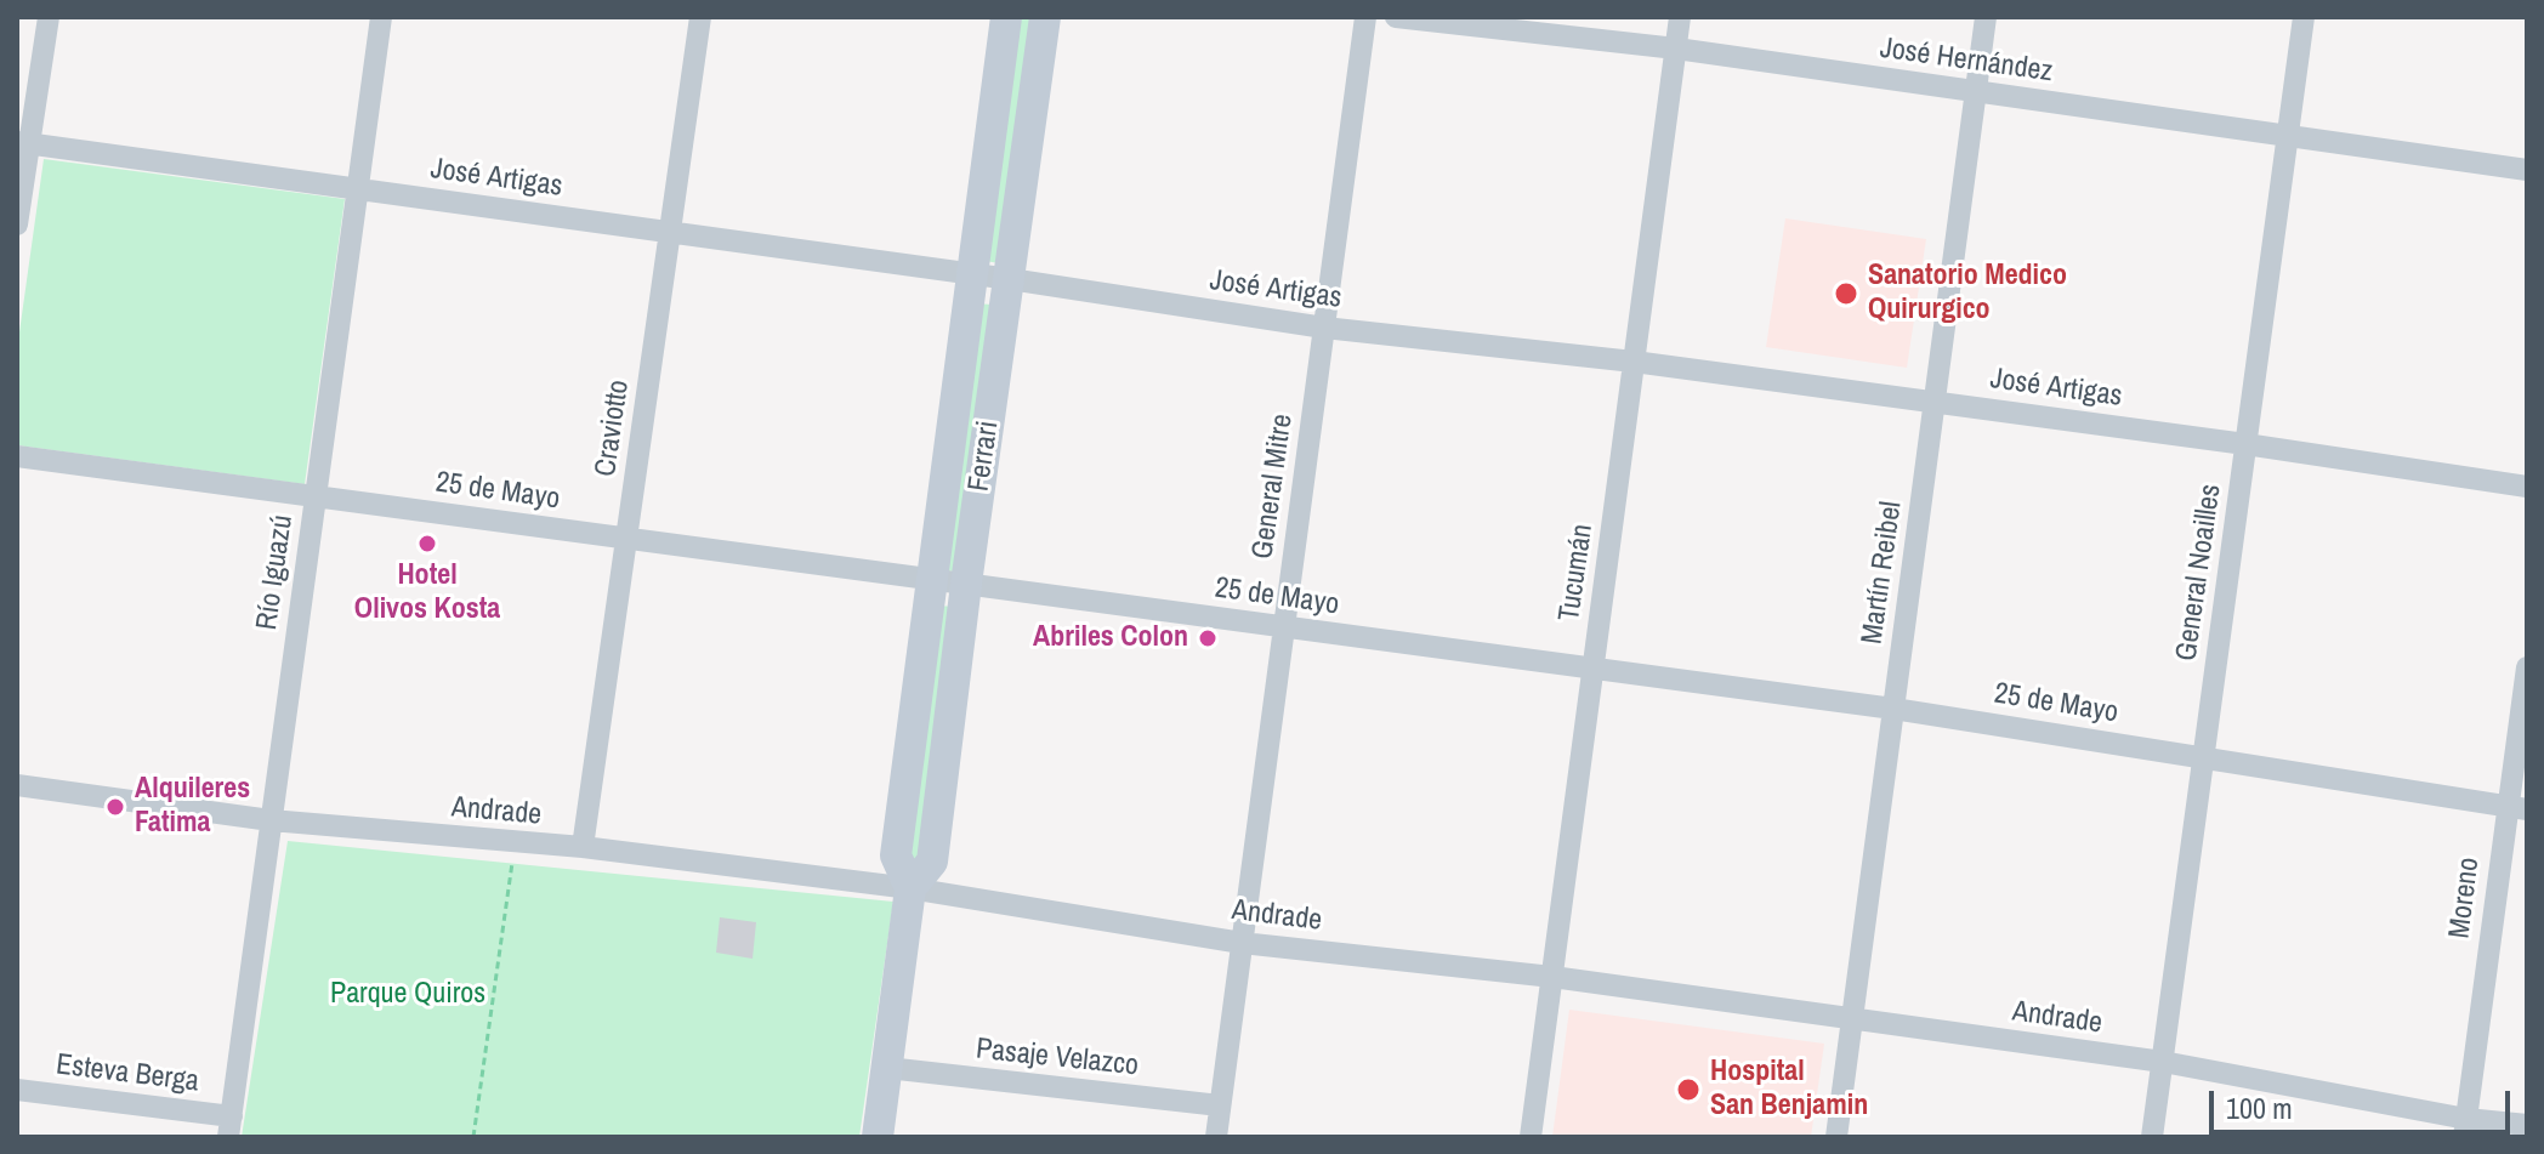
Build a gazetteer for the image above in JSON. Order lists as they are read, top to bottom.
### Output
{
  "streets": {
    "main road": ["Ferrari"],
    "street": [
      "José Hernández",
      "José Artigas",
      "Craviotto",
      "General Mitre",
      "25 de Mayo",
      "Río Iguazú",
      "Tucumán",
      "Martín Reibel",
      "General Noailles",
      "Andrade",
      "Moreno",
      "Pasaje Velazco",
      "Esteva Berga"
    ]
  },
  "crossings": [
    ["José Hernández", "Tucumán"],
    ["José Hernández", "Martín Reibel"],
    ["José Hernández", "General Noailles"],
    ["José Artigas", "Craviotto"],
    ["José Artigas", "Ferrari"],
    ["José Artigas", "General Mitre"],
    ["José Artigas", "Río Iguazú"],
    ["José Artigas", "Tucumán"],
    ["José Artigas", "Martín Reibel"],
    ["José Artigas", "General Noailles"],
    ["Craviotto", "25 de Mayo"],
    ["Craviotto", "Andrade"],
    ["Ferrari", "25 de Mayo"],
    ["Ferrari", "Andrade"],
    ["Ferrari", "Pasaje Velazco"],
    ["General Mitre", "25 de Mayo"],
    ["General Mitre", "Andrade"],
    ["General Mitre", "Pasaje Velazco"],
    ["25 de Mayo", "Río Iguazú"],
    ["25 de Mayo", "Tucumán"],
    ["25 de Mayo", "Martín Reibel"],
    ["25 de Mayo", "General Noailles"],
    ["25 de Mayo", "Moreno"],
    ["Río Iguazú", "Andrade"],
    ["Río Iguazú", "Esteva Berga"],
    ["Tucumán", "Andrade"],
    ["Martín Reibel", "Andrade"],
    ["General Noailles", "Andrade"],
    ["Andrade", "Moreno"]
  ],
  "parks": ["Parque Quiros"],
  "places": [
    "Sanatorio Medico Quirurgico",
    "Hotel Olivos Kosta",
    "Abriles Colon",
    "Alquileres Fatima",
    "Hospital San Benjamin"
  ],
  "scale_bar": "100 m"
}
